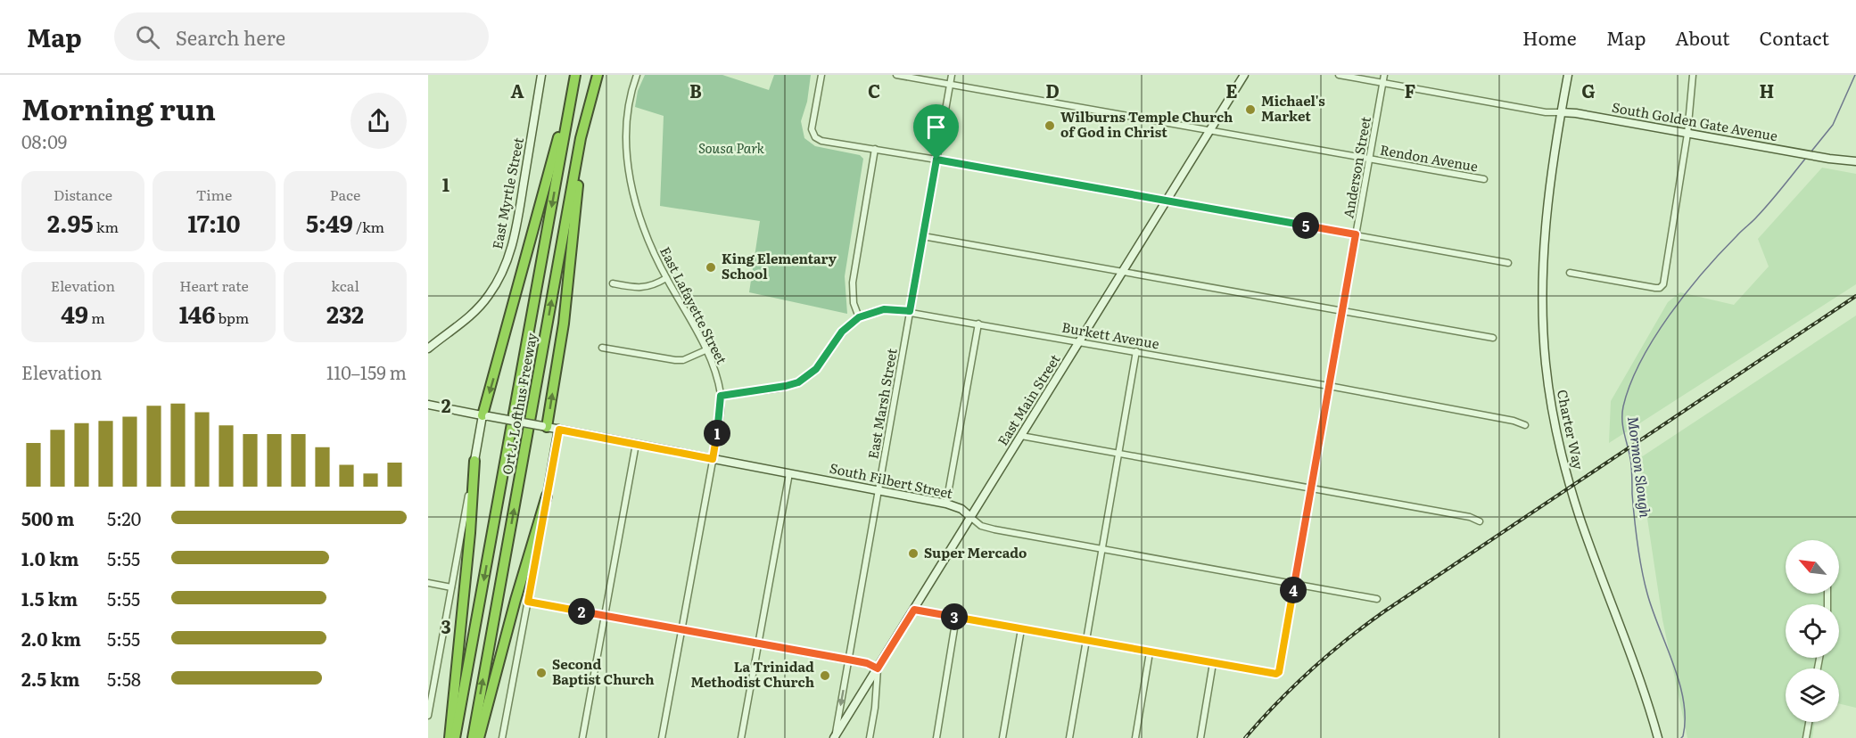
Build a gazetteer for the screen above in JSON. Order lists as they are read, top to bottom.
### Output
{
  "streets": {
    "highway": ["Ort J. Lofthus Freeway"],
    "main road": [
      "South Golden Gate Avenue",
      "East Myrtle Street",
      "East Main Street",
      "Charter Way",
      "South Filbert Street"
    ],
    "street": [
      "Rendon Avenue",
      "Anderson Street",
      "East Lafayette Street",
      "Burkett Avenue",
      "East Marsh Street"
    ]
  },
  "crossings": [
    ["South Golden Gate Avenue", "Anderson Street"],
    ["South Golden Gate Avenue", "Charter Way"],
    ["Rendon Avenue", "Anderson Street"],
    ["Rendon Avenue", "East Main Street"],
    ["Rendon Avenue", "East Marsh Street"],
    ["Anderson Street", "Burkett Avenue"],
    ["Anderson Street", "South Filbert Street"],
    ["East Lafayette Street", "Burkett Avenue"],
    ["East Lafayette Street", "South Filbert Street"],
    ["Burkett Avenue", "East Main Street"],
    ["Burkett Avenue", "East Marsh Street"],
    ["East Main Street", "East Marsh Street"],
    ["East Main Street", "South Filbert Street"],
    ["East Marsh Street", "South Filbert Street"]
  ],
  "water": ["Mormon Slough"],
  "parks": ["Sousa Park"],
  "places": [
    "Michael's Market",
    "Wilburns Temple Church of God in Christ",
    "King Elementary School",
    "Super Mercado",
    "Second Baptist Church",
    "La Trinidad Methodist Church"
  ],
  "north": "top left",
  "page": {
    "header": "Map",
    "search": "Search here",
    "nav": [
      "Home",
      "Map",
      "About",
      "Contact"
    ],
    "heading": ["Morning run", "08:09"],
    "stats": [
      ["Distance", "2.95 km"],
      ["Time", "17:10"],
      ["Pace", "5:49 /km"],
      ["Elevation", "49 m"],
      ["Heart rate", "146 bpm"],
      ["kcal", "232"]
    ],
    "pins": [
      "5",
      "1",
      "4",
      "2",
      "3"
    ],
    "chart": ["Elevation", "110–159 m"],
    "list": [
      {
        "name": "500 m",
        "note": "5:20"
      },
      {
        "name": "1.0 km",
        "note": "5:55"
      },
      {
        "name": "1.5 km",
        "note": "5:55"
      },
      {
        "name": "2.0 km",
        "note": "5:55"
      },
      {
        "name": "2.5 km",
        "note": "5:58"
      }
    ]
  },
  "grid": {
    "columns": [
      "A",
      "B",
      "C",
      "D",
      "E",
      "F",
      "G",
      "H"
    ],
    "rows": ["1", "2", "3"]
  }
}
